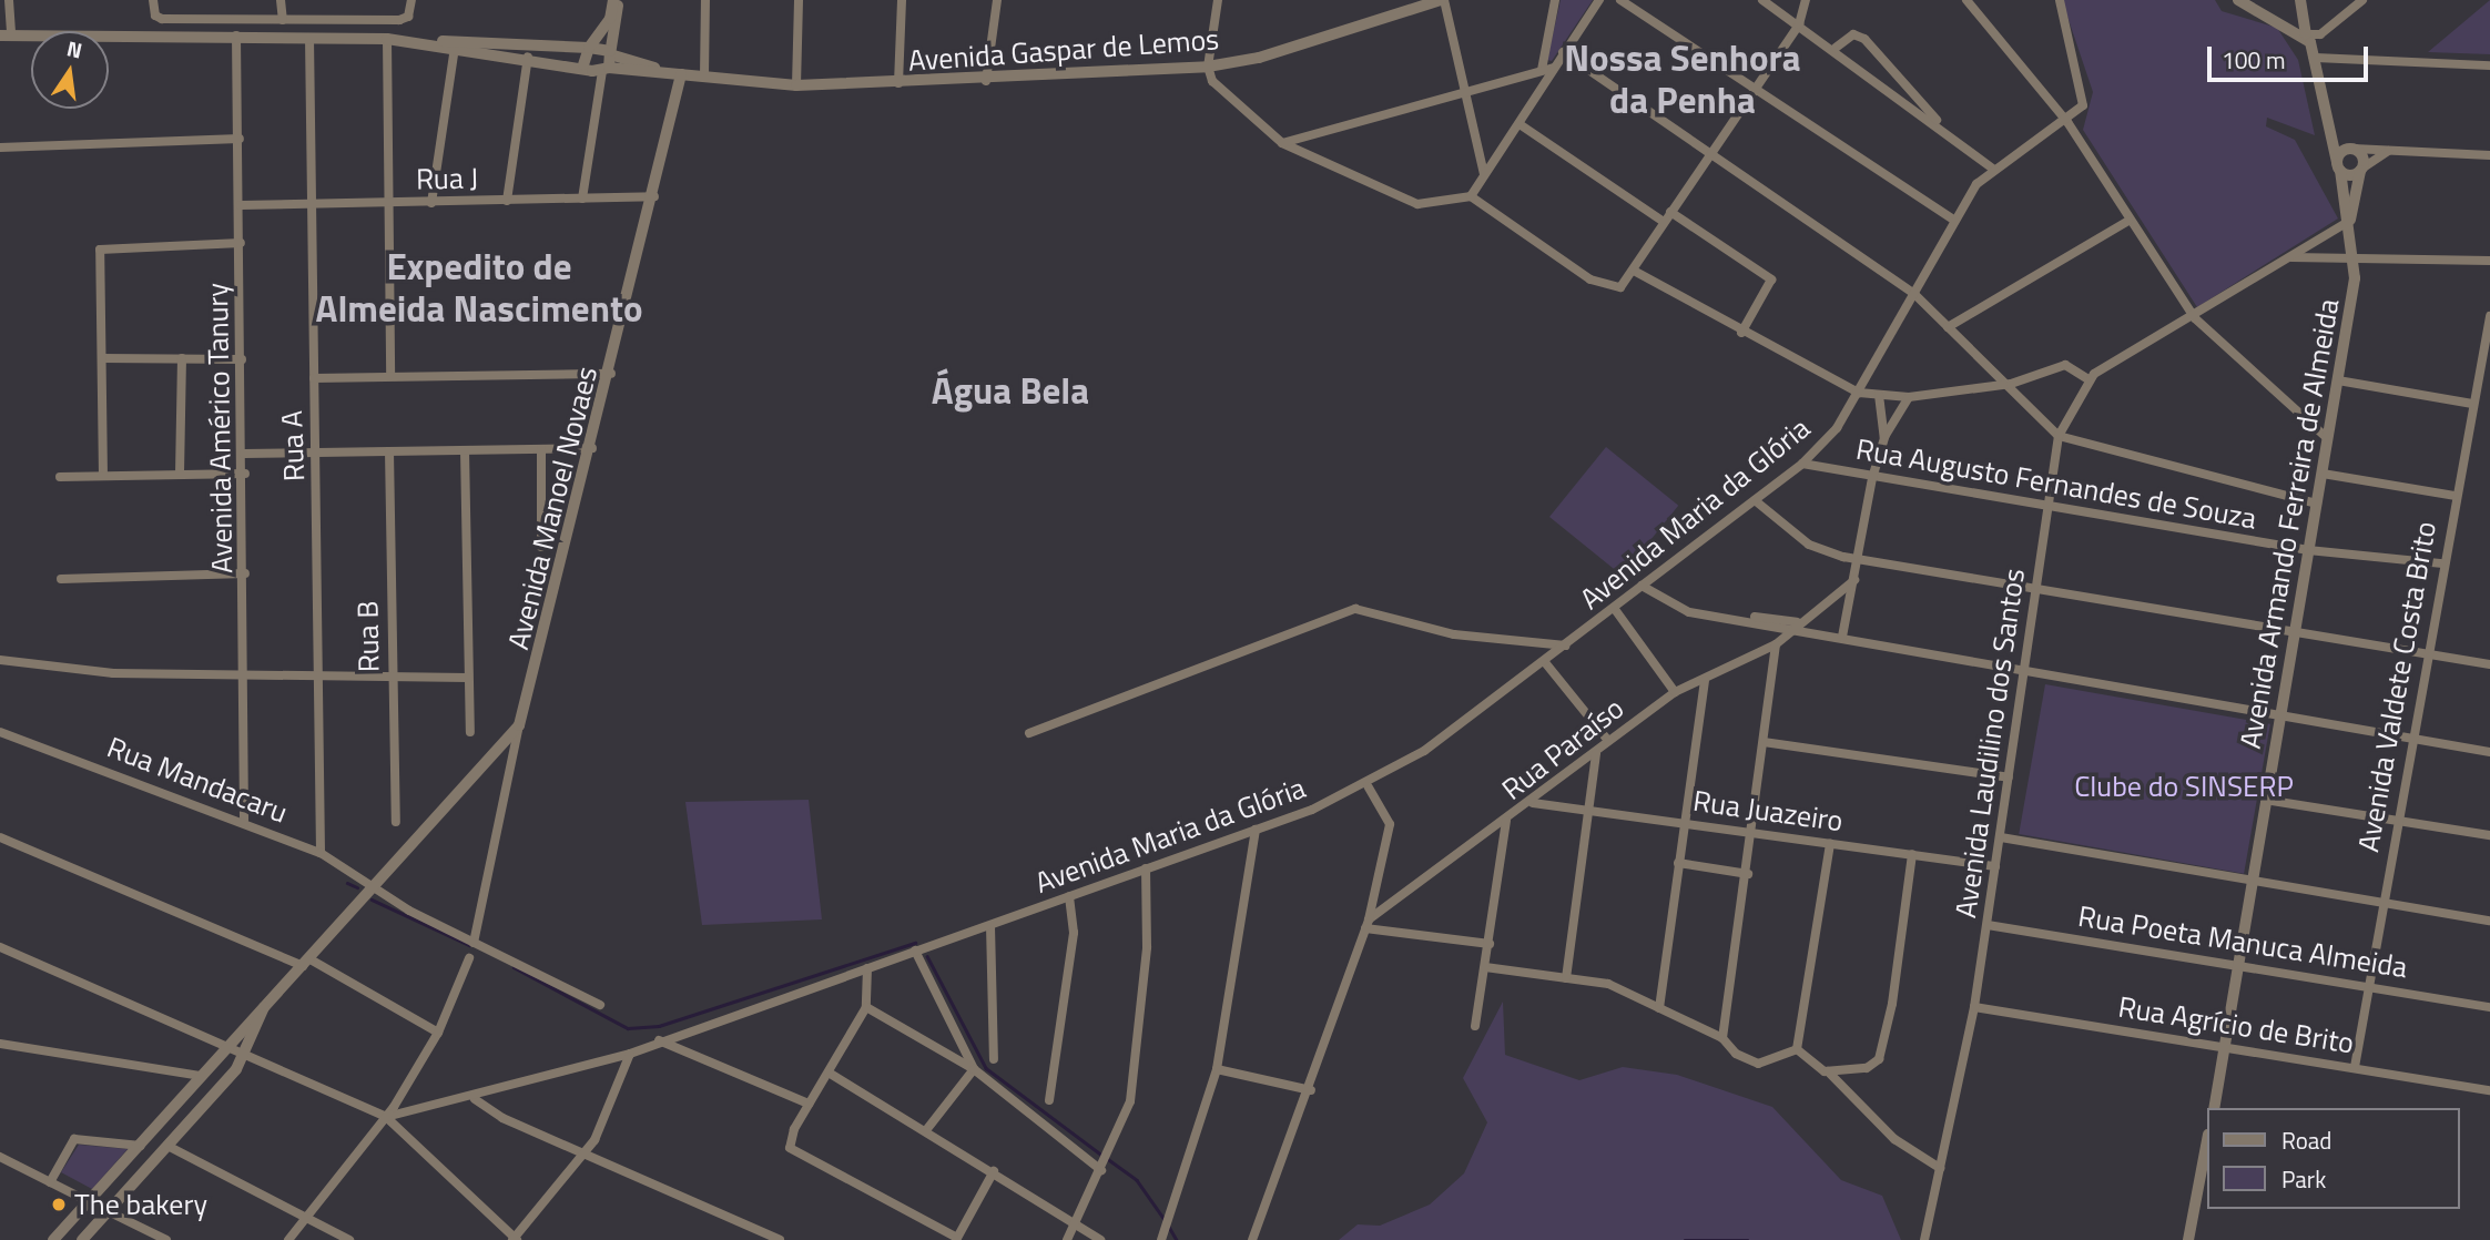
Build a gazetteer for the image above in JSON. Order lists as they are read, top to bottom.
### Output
{
  "streets": {
    "street": [
      "Avenida Gaspar de Lemos",
      "Rua J",
      "Avenida Américo Tanury",
      "Rua A",
      "Rua Augusto Fernandes de Souza",
      "Avenida Manoel Novaes",
      "Avenida Maria da Glória",
      "Avenida Armando Ferreira de Almeida",
      "Rua B",
      "Avenida Valdete Costa Brito",
      "Avenida Laudilino dos Santos",
      "Rua Paraíso",
      "Rua Mandacaru",
      "Rua Juazeiro",
      "Rua Poeta Manuca Almeida",
      "Rua Agrício de Brito"
    ]
  },
  "crossings": [
    ["Avenida Gaspar de Lemos", "Avenida Manoel Novaes"],
    ["Rua J", "Avenida Américo Tanury"],
    ["Rua J", "Rua A"],
    ["Rua J", "Avenida Manoel Novaes"],
    ["Avenida Américo Tanury", "Rua Mandacaru"],
    ["Rua A", "Rua Mandacaru"],
    ["Rua Augusto Fernandes de Souza", "Avenida Maria da Glória"],
    ["Rua Augusto Fernandes de Souza", "Avenida Armando Ferreira de Almeida"],
    ["Rua Augusto Fernandes de Souza", "Avenida Valdete Costa Brito"],
    ["Rua Augusto Fernandes de Souza", "Avenida Laudilino dos Santos"],
    ["Avenida Armando Ferreira de Almeida", "Rua Poeta Manuca Almeida"],
    ["Avenida Armando Ferreira de Almeida", "Rua Agrício de Brito"],
    ["Avenida Valdete Costa Brito", "Rua Poeta Manuca Almeida"],
    ["Avenida Valdete Costa Brito", "Rua Agrício de Brito"],
    ["Avenida Laudilino dos Santos", "Rua Juazeiro"],
    ["Avenida Laudilino dos Santos", "Rua Poeta Manuca Almeida"],
    ["Avenida Laudilino dos Santos", "Rua Agrício de Brito"],
    ["Rua Paraíso", "Rua Juazeiro"]
  ],
  "districts": ["Nossa Senhora da Penha", "Expedito de Almeida Nascimento", "Água Bela"],
  "parks": ["Clube do SINSERP"],
  "places": ["The bakery"],
  "legend": ["Road", "Park"],
  "scale_bar": "100 m",
  "north": "top"
}
